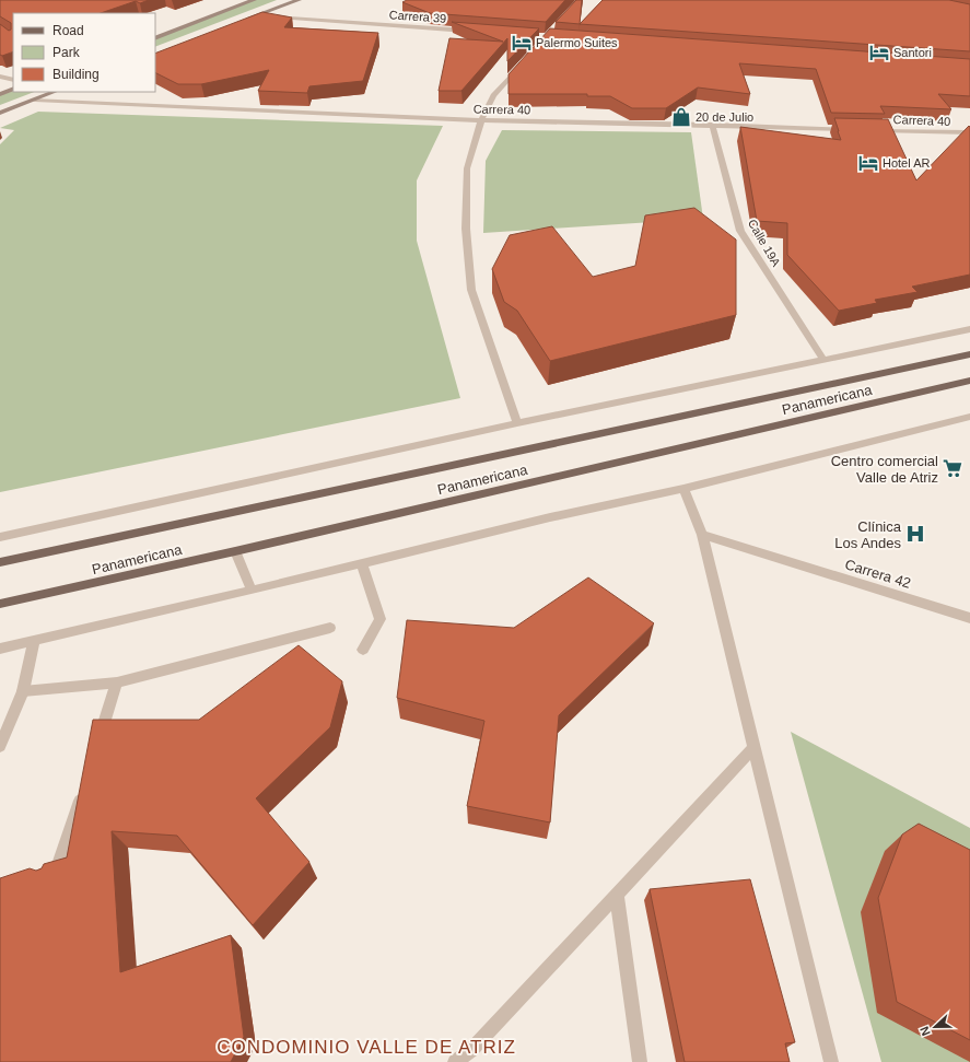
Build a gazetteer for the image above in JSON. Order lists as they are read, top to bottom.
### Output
{
  "streets": {
    "main road": ["Panamericana"],
    "street": [
      "Carrera 39",
      "Carrera 40",
      "Calle 19A",
      "Carrera 42"
    ]
  },
  "crossings": [
    ["Carrera 40", "Calle 19A"]
  ],
  "districts": ["CONDOMINIO VALLE DE ATRIZ"],
  "places": {
    "hotel": ["Palermo Suites", "Santori", "Hotel AR"],
    "shop": ["20 de Julio"],
    "supermarket": ["Centro comercial Valle de Atriz"],
    "hospital": ["Clínica Los Andes"]
  },
  "legend": ["Road", "Park", "Building"],
  "north": "left"
}
